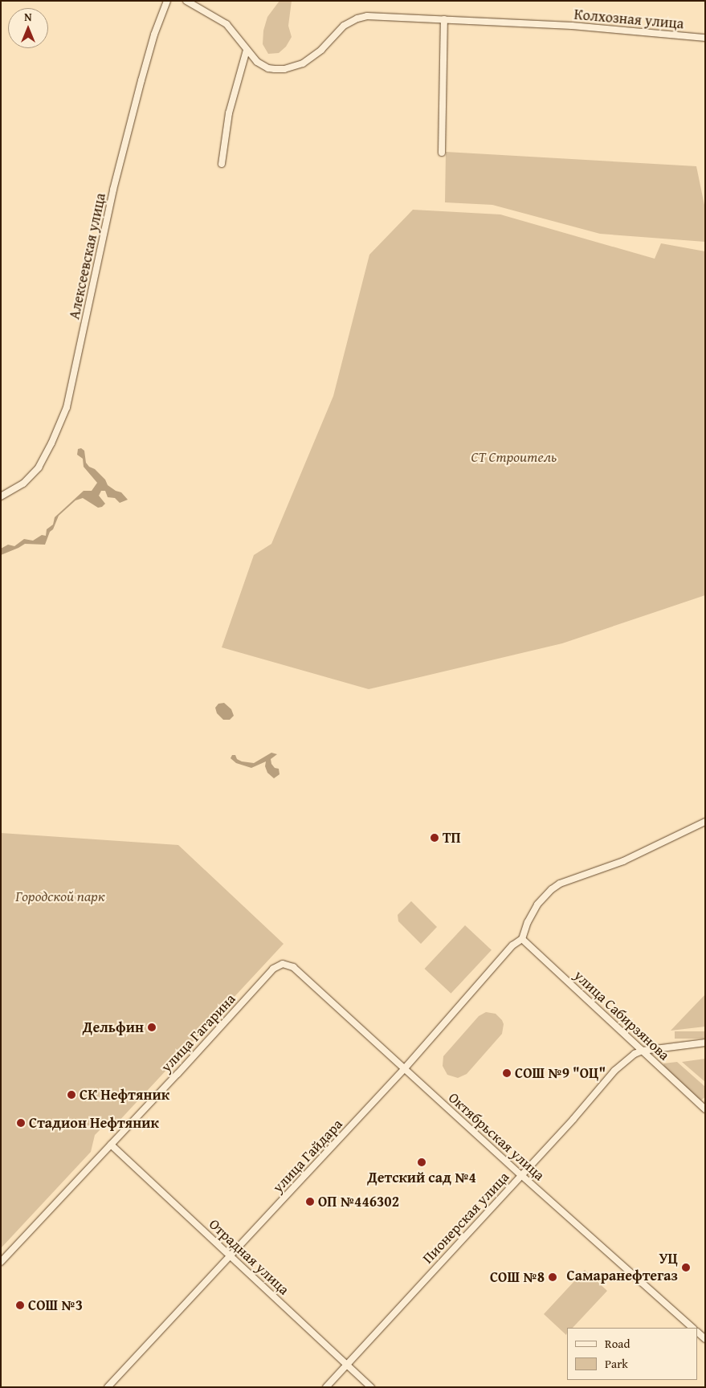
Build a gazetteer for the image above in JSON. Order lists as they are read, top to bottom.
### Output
{
  "streets": {
    "street": [
      "Колхозная улица",
      "Алексеевская улица",
      "улица Сабирзянова",
      "улица Гагарина",
      "Октябрьская улица",
      "улица Гайдара",
      "Пионерская улица",
      "Отрадная улица"
    ]
  },
  "crossings": [
    ["улица Сабирзянова", "улица Гайдара"],
    ["улица Сабирзянова", "Пионерская улица"],
    ["улица Гагарина", "Октябрьская улица"],
    ["улица Гагарина", "Отрадная улица"],
    ["Октябрьская улица", "улица Гайдара"],
    ["Октябрьская улица", "Пионерская улица"],
    ["улица Гайдара", "Отрадная улица"],
    ["Пионерская улица", "Отрадная улица"]
  ],
  "parks": ["СТ Строитель", "Городской парк"],
  "places": [
    "ТП",
    "Дельфин",
    "СОШ №9 \"ОЦ\"",
    "СК Нефтяник",
    "Стадион Нефтяник",
    "Детский сад №4",
    "ОП №446302",
    "УЦ Самаранефтегаз",
    "СОШ №8",
    "СОШ №3"
  ],
  "legend": ["Road", "Park"],
  "north": "top"
}
